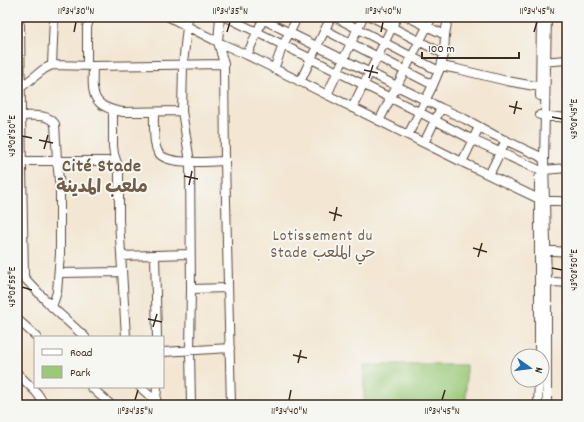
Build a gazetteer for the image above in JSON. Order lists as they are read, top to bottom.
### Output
{
  "districts": ["Cité Stade ملعب المدينة", "Lotissement du Stade حي الملعب"],
  "legend": ["Road", "Park"],
  "scale_bar": "100 m",
  "north": "right",
  "coordinates": [
    "11°34'30\"N",
    "11°34'35\"N",
    "11°34'40\"N",
    "11°34'45\"N",
    "43°08'45\"E",
    "43°08'50\"E",
    "43°08'55\"E"
  ]
}
